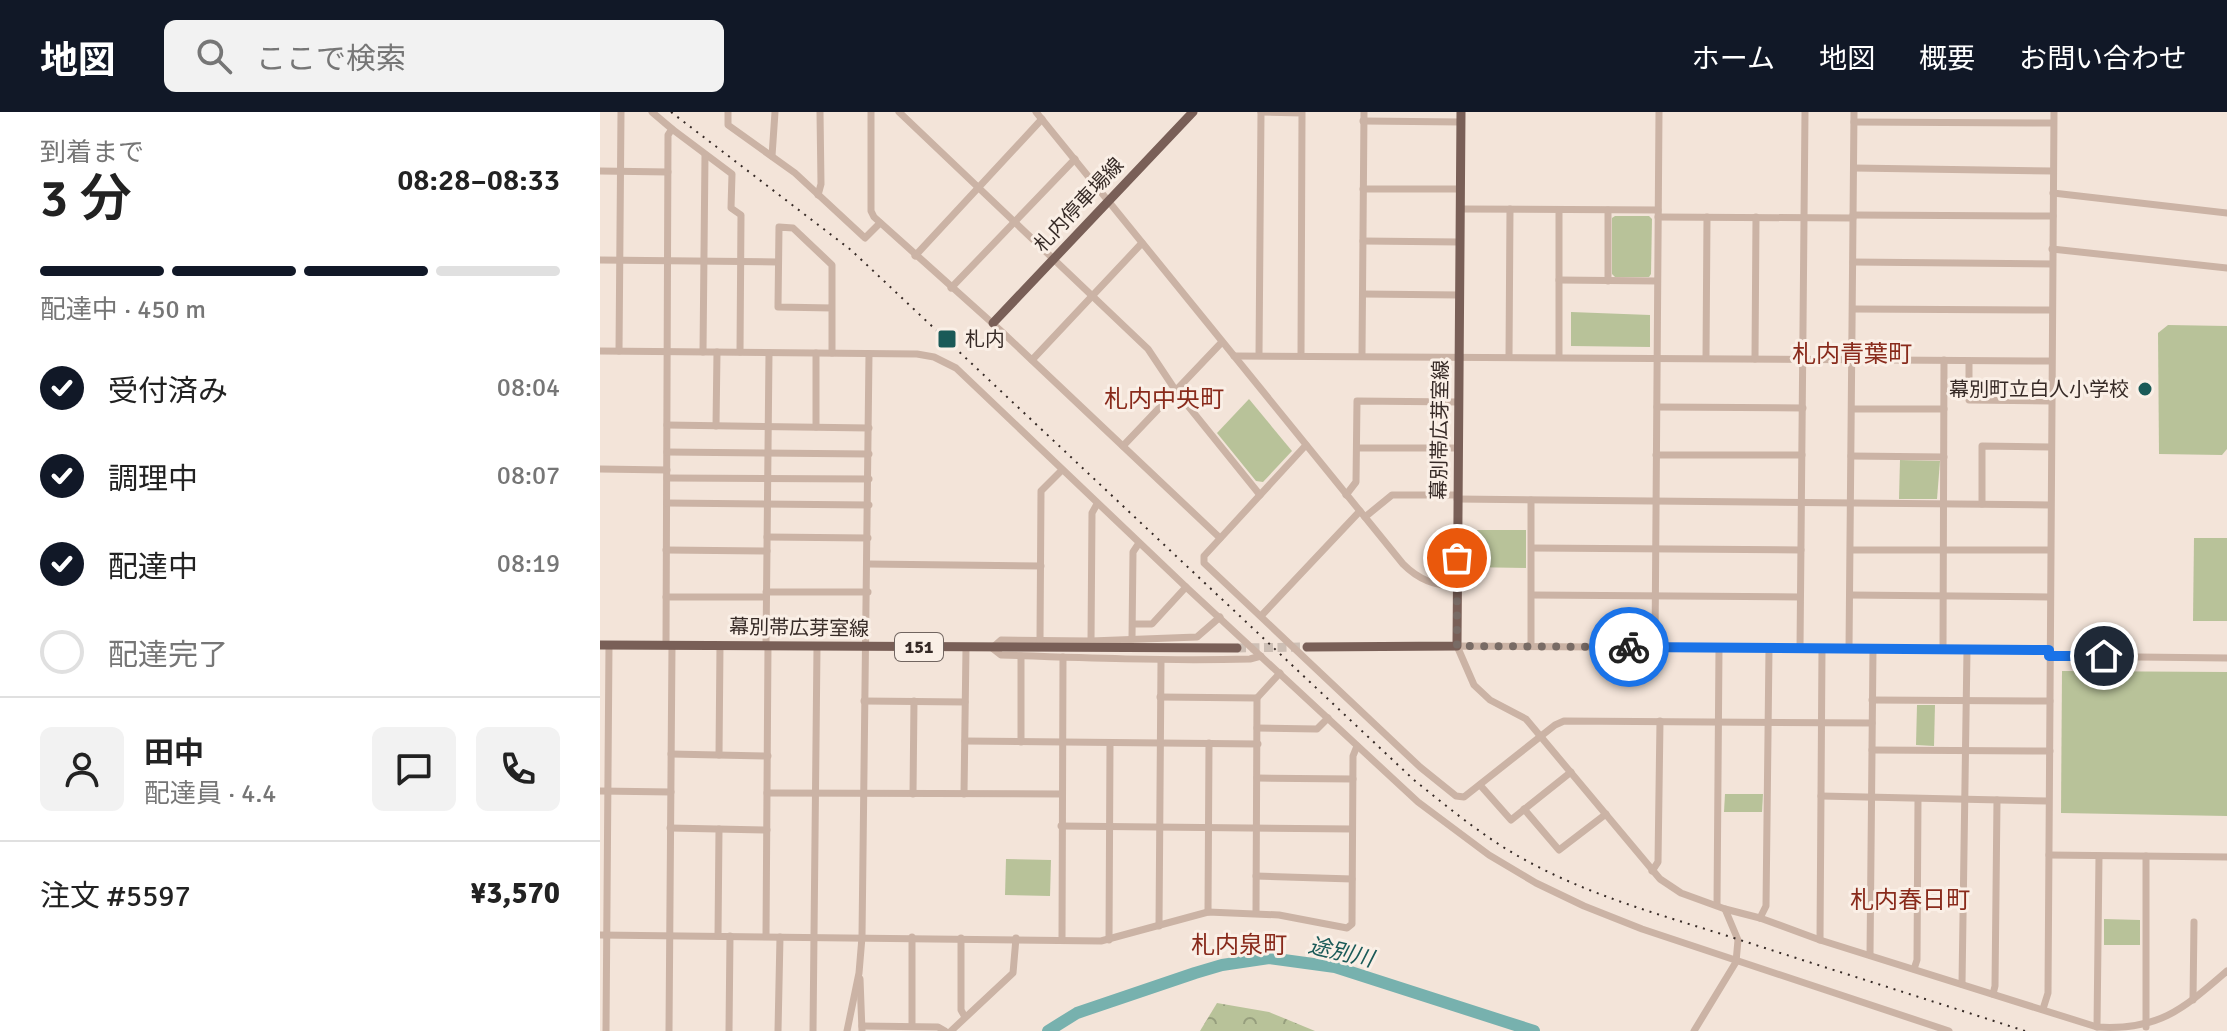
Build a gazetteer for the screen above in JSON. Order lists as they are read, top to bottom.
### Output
{
  "streets": {
    "main road": ["札内停車場線", "幕別帯広芽室線", "151"]
  },
  "districts": [
    "札内青葉町",
    "札内中央町",
    "札内春日町",
    "札内泉町"
  ],
  "water": ["途別川"],
  "places": {
    "transit": ["札内"],
    "other": ["幕別町立白人小学校"]
  },
  "page": {
    "header": "地図",
    "search": "ここで検索",
    "nav": [
      "ホーム",
      "地図",
      "概要",
      "お問い合わせ"
    ],
    "heading": ["3 分", "到着まで", "08:28–08:33"],
    "panel": [
      "田中",
      "配達員 · 4.4",
      "注文 #5597",
      "¥3,570"
    ],
    "bar": "配達中 · 450 m",
    "list": [
      ["受付済み", "08:04"],
      ["調理中", "08:07"],
      ["配達中", "08:19"],
      "配達完了"
    ]
  }
}
